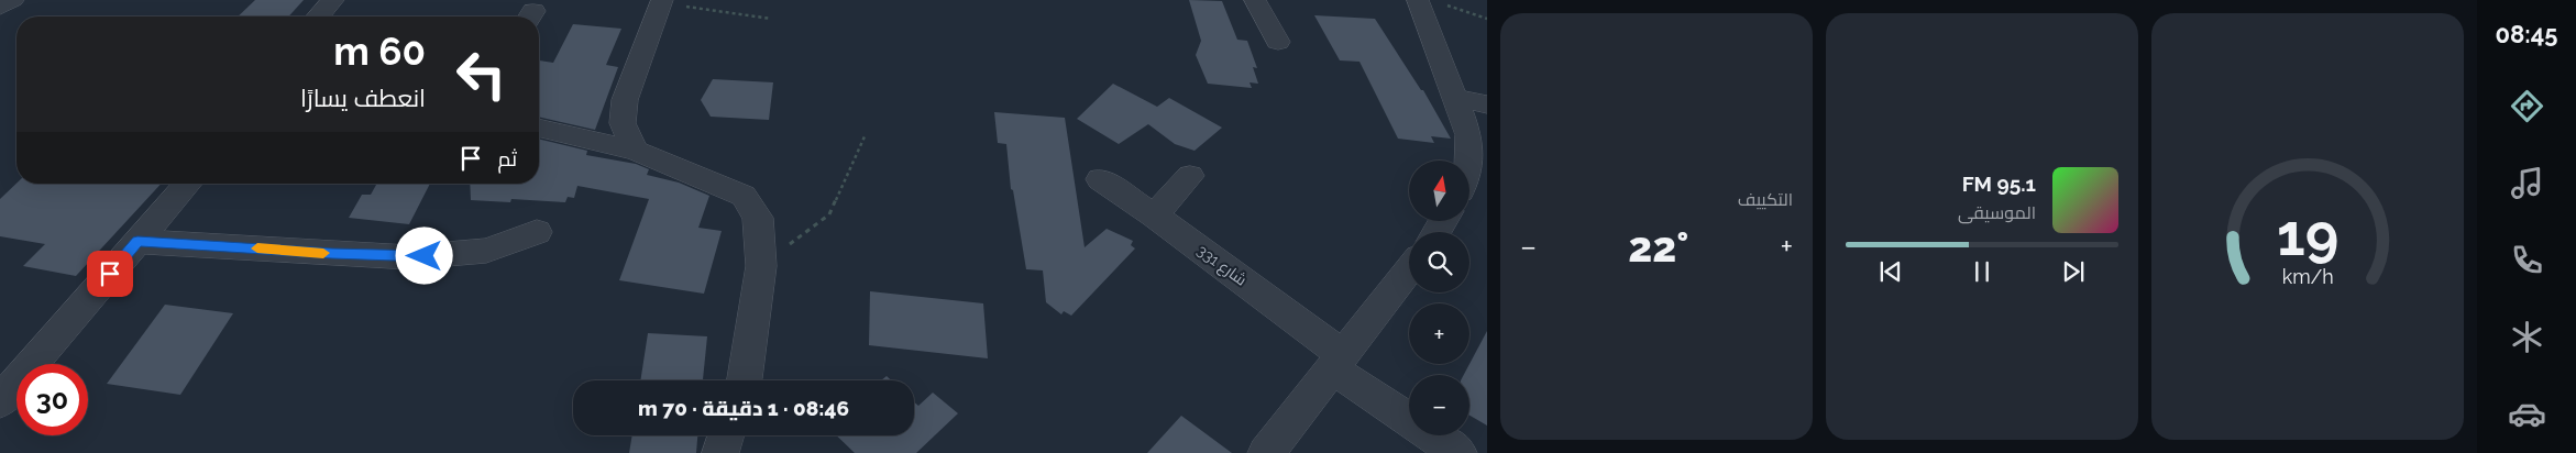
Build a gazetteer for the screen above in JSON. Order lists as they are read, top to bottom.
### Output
{
  "streets": {
    "street": ["شارع 331"]
  },
  "north": "top",
  "page": {
    "tabs": "08:45",
    "tile": "التكييف",
    "turn": ["60 m", "انعطف يسارًا"],
    "then": "ثم",
    "map_buttons": ["+", "−"],
    "song": ["95.1 FM", "الموسيقى"],
    "heat": ["−", "22°", "+"],
    "limit": "30",
    "trip": "08:46 · 1 دقيقة · 70 m",
    "gauge": ["19", "km/h"]
  }
}
